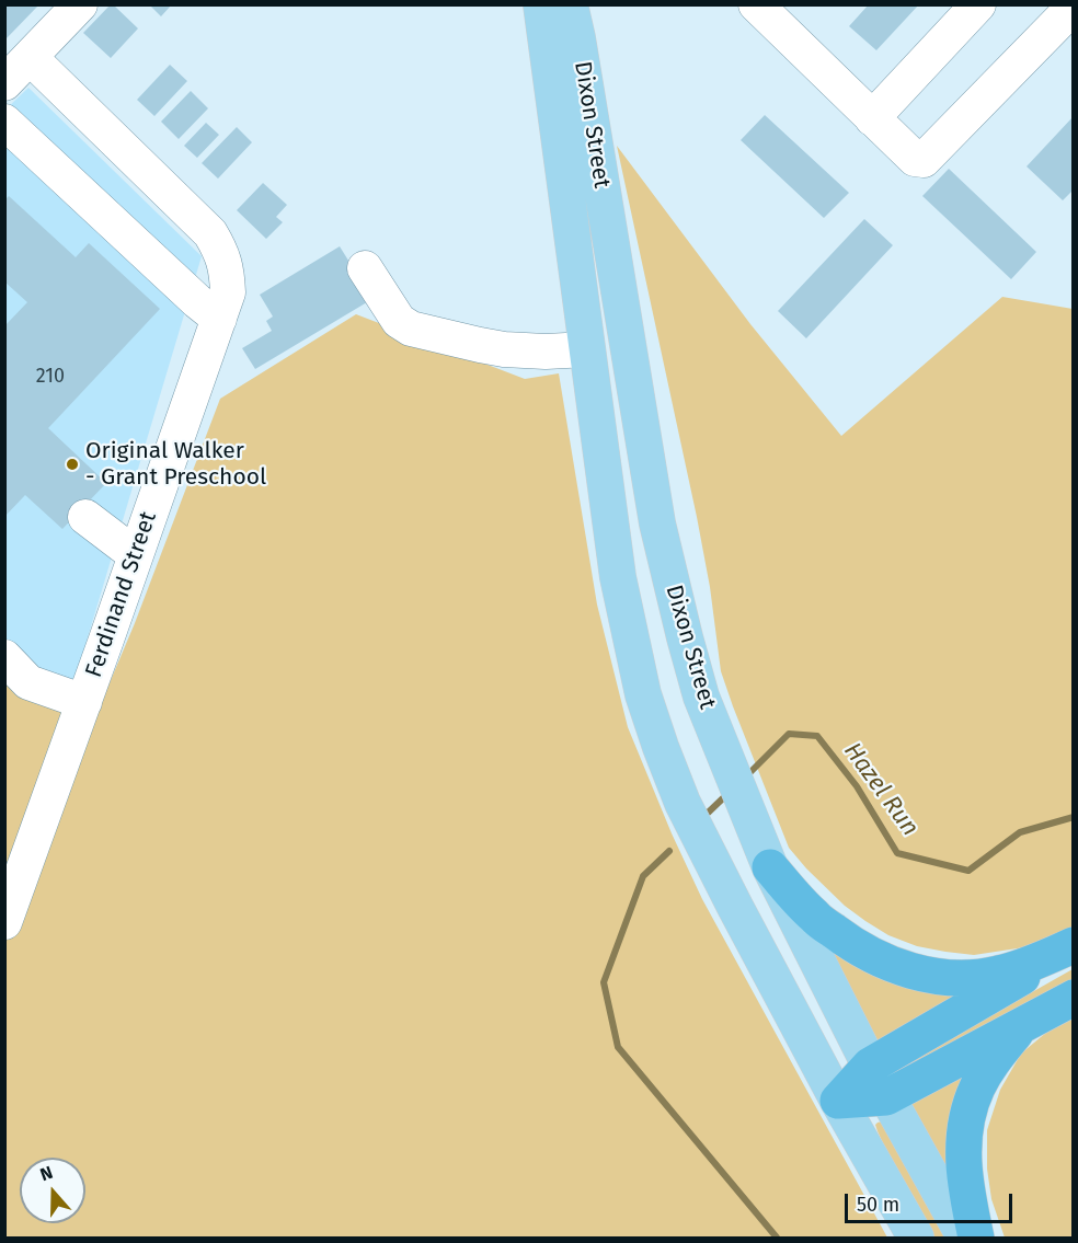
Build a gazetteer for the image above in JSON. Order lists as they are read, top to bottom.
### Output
{
  "streets": {
    "main road": ["Dixon Street"],
    "street": ["Ferdinand Street"]
  },
  "water": ["Hazel Run"],
  "places": ["Original Walker - Grant Preschool"],
  "house_numbers": ["210"],
  "scale_bar": "50 m",
  "north": "top"
}
